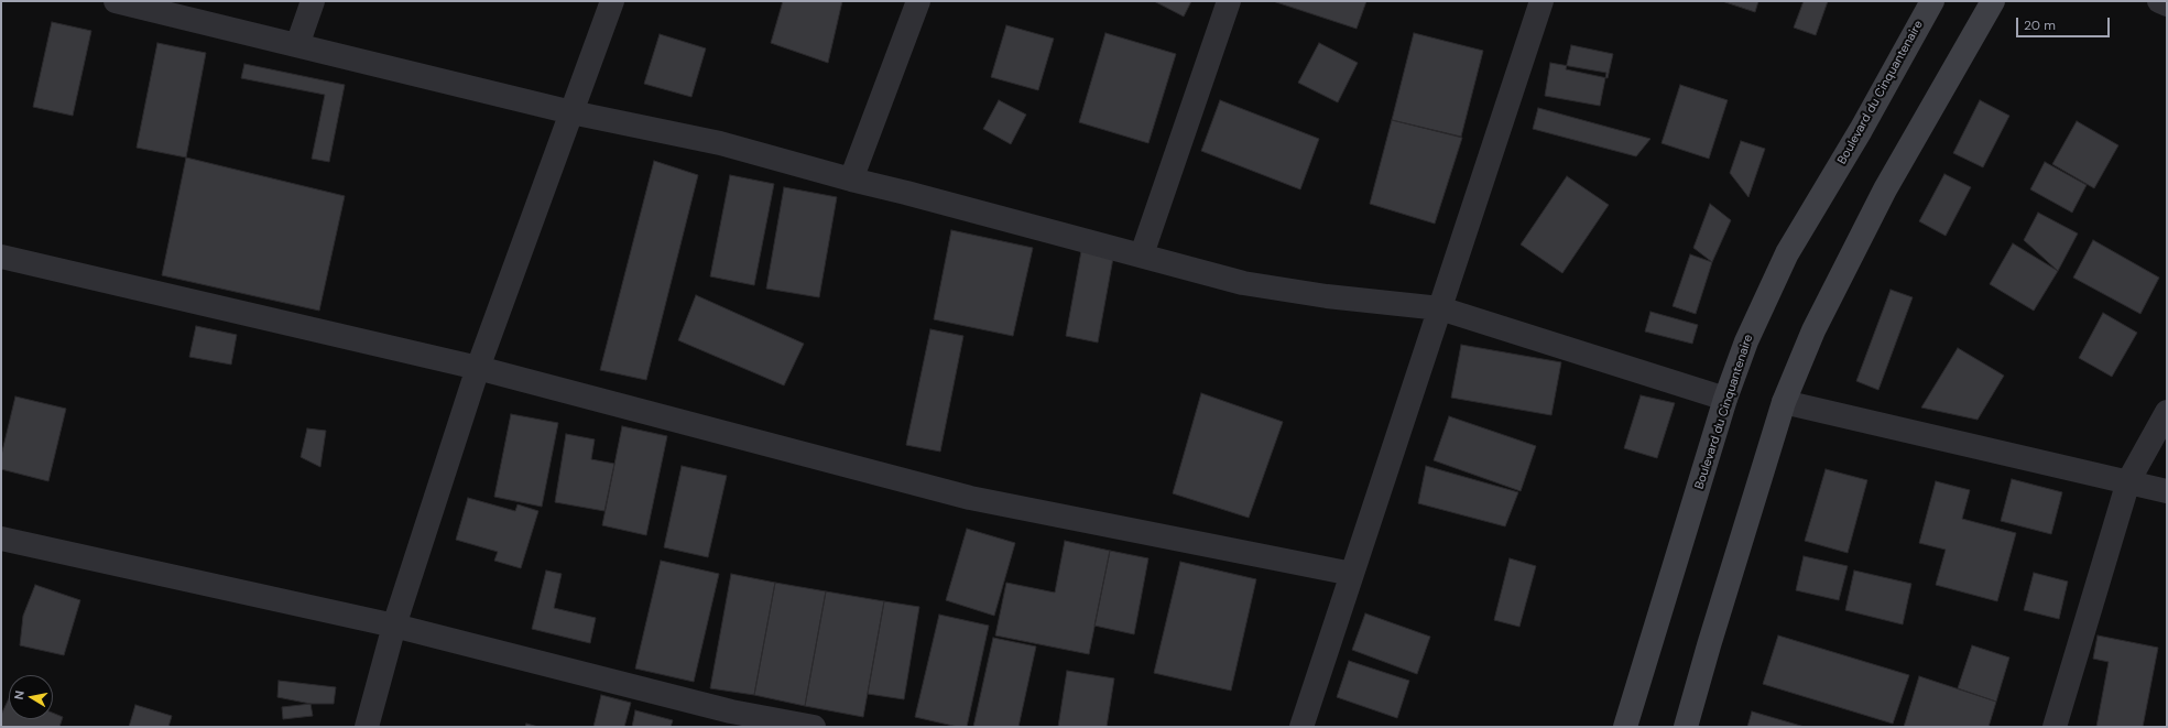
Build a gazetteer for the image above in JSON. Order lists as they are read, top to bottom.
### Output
{
  "streets": {
    "main road": ["Boulevard du Cinquantenaire"]
  },
  "scale_bar": "20 m",
  "north": "left"
}
